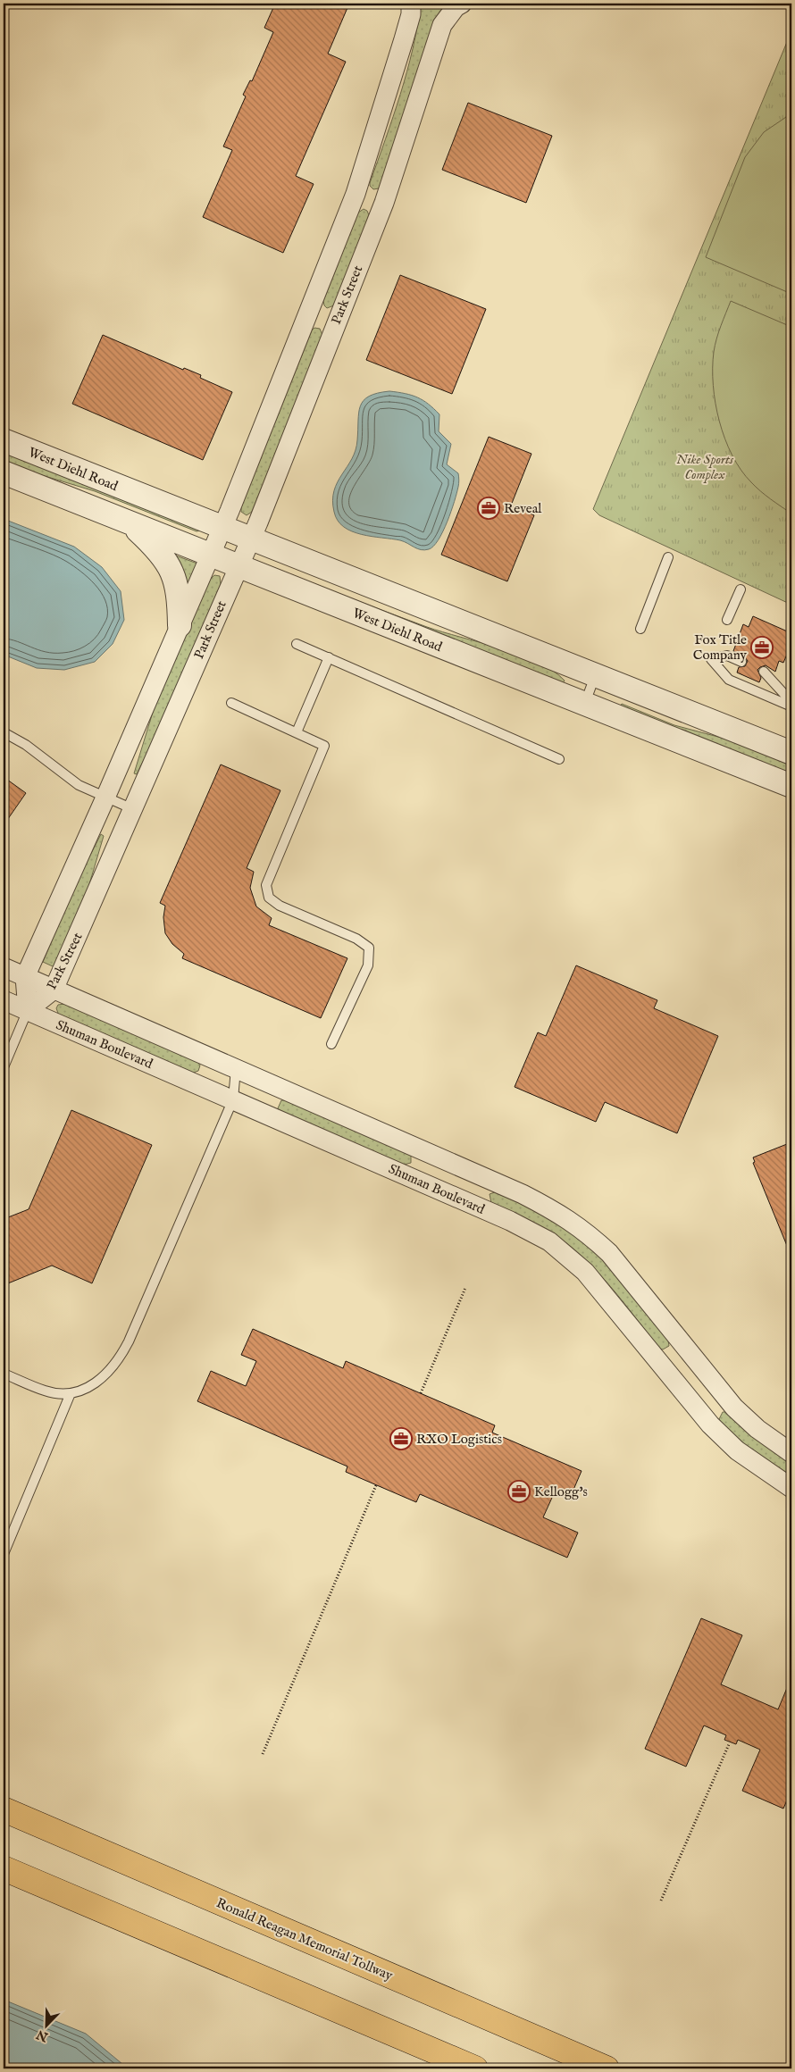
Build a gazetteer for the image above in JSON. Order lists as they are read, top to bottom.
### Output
{
  "streets": {
    "highway": ["Ronald Reagan Memorial Tollway"],
    "street": ["Park Street", "West Diehl Road", "Shuman Boulevard"]
  },
  "crossings": [
    ["Park Street", "West Diehl Road"],
    ["Park Street", "Shuman Boulevard"]
  ],
  "parks": ["Nike Sports Complex"],
  "places": {
    "office": [
      "Reveal",
      "Fox Title Company",
      "RXO Logistics",
      "Kellogg's"
    ]
  },
  "north": "bottom left"
}
